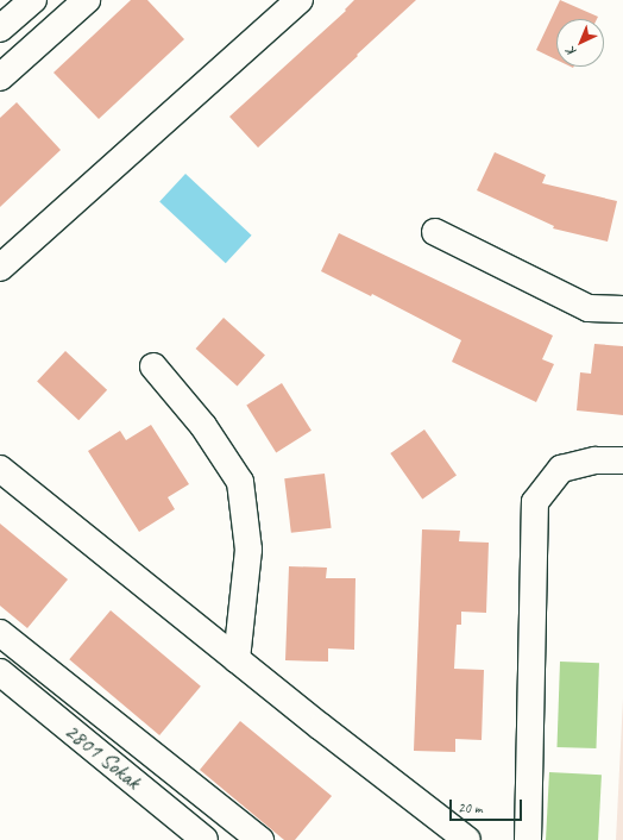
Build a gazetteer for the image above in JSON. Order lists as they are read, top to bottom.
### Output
{
  "streets": {
    "street": ["2801 Sokak"]
  },
  "scale_bar": "20 m",
  "north": "bottom left"
}
